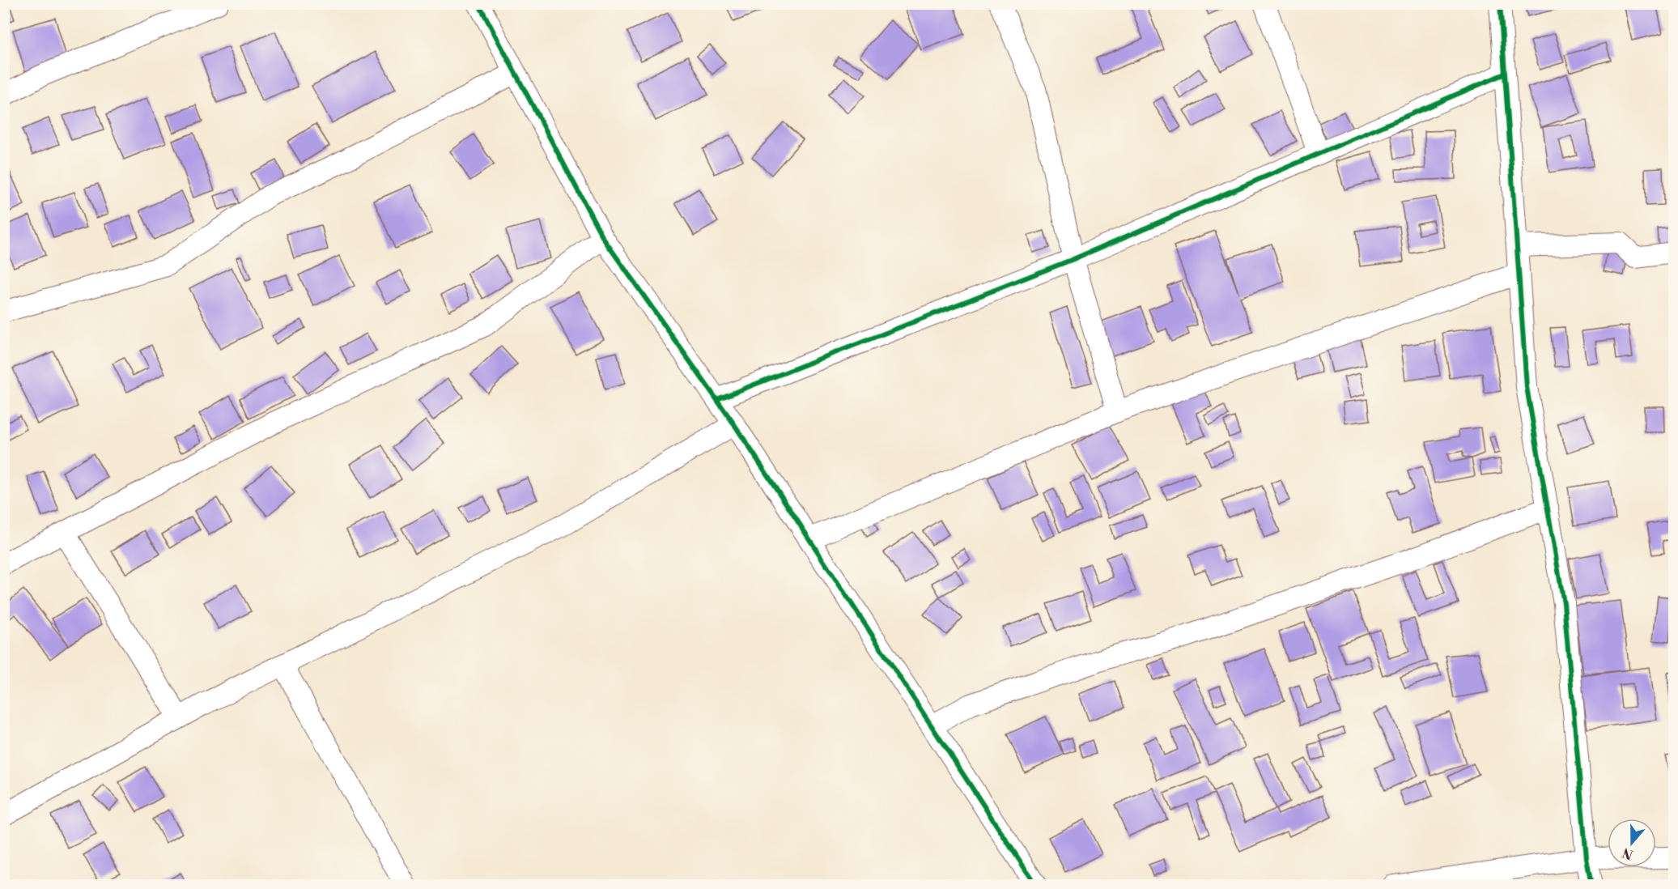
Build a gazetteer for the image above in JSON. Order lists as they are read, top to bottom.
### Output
{
  "north": "bottom"
}
